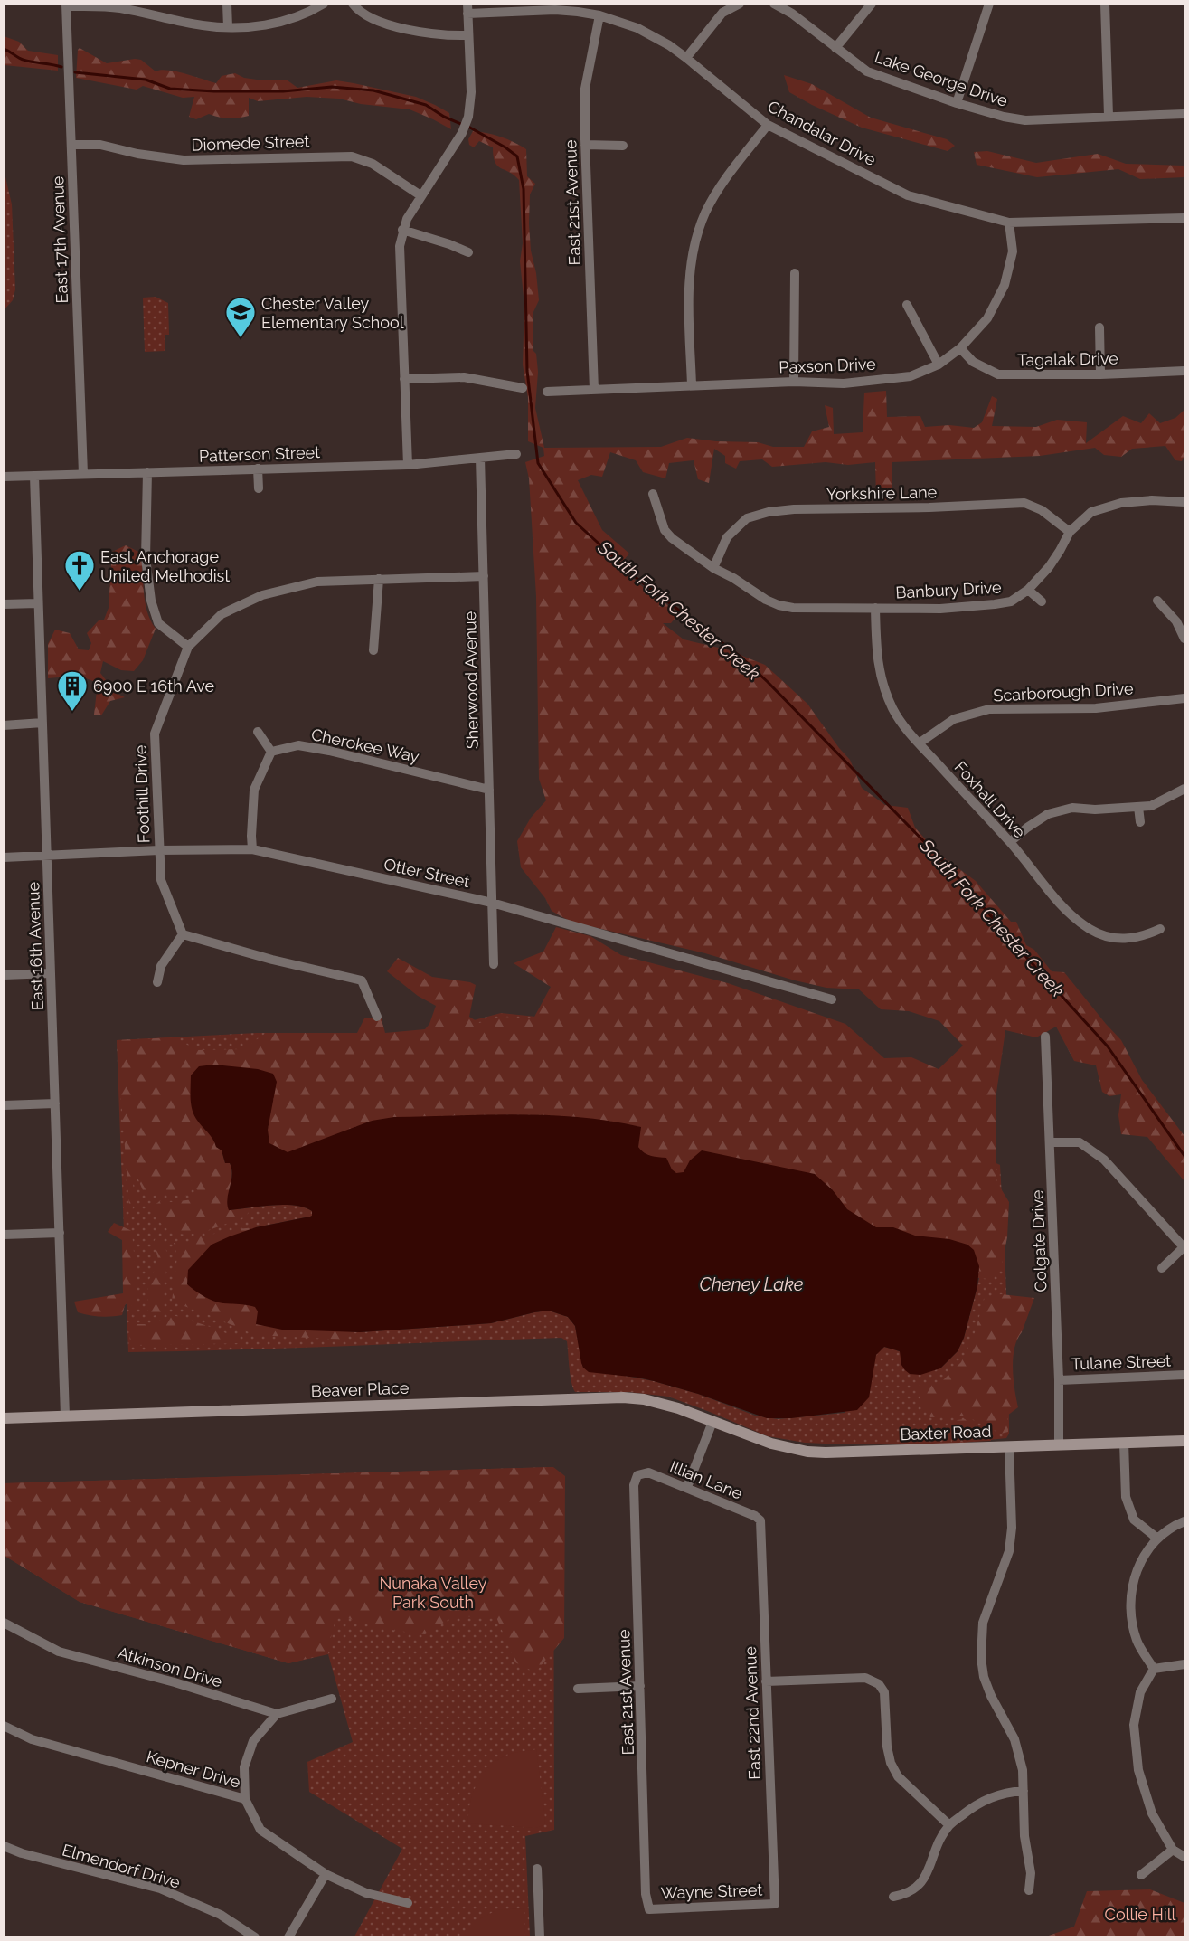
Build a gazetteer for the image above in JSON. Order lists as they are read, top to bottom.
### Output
{
  "streets": {
    "street": [
      "Lake George Drive",
      "Chandalar Drive",
      "Diomede Street",
      "East 21st Avenue",
      "East 17th Avenue",
      "Tagalak Drive",
      "Paxson Drive",
      "Patterson Street",
      "Yorkshire Lane",
      "Banbury Drive",
      "Sherwood Avenue",
      "Scarborough Drive",
      "Cherokee Way",
      "Foothill Drive",
      "Foxhall Drive",
      "Otter Street",
      "East 16th Avenue",
      "Colgate Drive",
      "Tulane Street",
      "Beaver Place",
      "Baxter Road",
      "Illian Lane",
      "Atkinson Drive",
      "East 22nd Avenue",
      "Kepner Drive",
      "Elmendorf Drive",
      "Wayne Street"
    ]
  },
  "crossings": [
    ["Chandalar Drive", "East 21st Avenue"],
    ["Chandalar Drive", "Paxson Drive"],
    ["Diomede Street", "East 17th Avenue"],
    ["East 21st Avenue", "Paxson Drive"],
    ["East 21st Avenue", "Illian Lane"],
    ["East 21st Avenue", "Wayne Street"],
    ["East 17th Avenue", "Patterson Street"],
    ["Tagalak Drive", "Paxson Drive"],
    ["Patterson Street", "Sherwood Avenue"],
    ["Patterson Street", "East 16th Avenue"],
    ["Yorkshire Lane", "Banbury Drive"],
    ["Banbury Drive", "Foxhall Drive"],
    ["Sherwood Avenue", "Cherokee Way"],
    ["Sherwood Avenue", "Foothill Drive"],
    ["Sherwood Avenue", "Otter Street"],
    ["Scarborough Drive", "Foxhall Drive"],
    ["Foothill Drive", "Otter Street"],
    ["Otter Street", "East 16th Avenue"],
    ["East 16th Avenue", "Beaver Place"],
    ["Colgate Drive", "Tulane Street"],
    ["Colgate Drive", "Baxter Road"],
    ["Beaver Place", "Baxter Road"],
    ["Illian Lane", "East 22nd Avenue"],
    ["East 22nd Avenue", "Wayne Street"]
  ],
  "water": ["South Fork Chester Creek", "Cheney Lake"],
  "parks": ["Nunaka Valley Park South", "Collie Hill"],
  "places": {
    "school or university": ["Chester Valley Elementary School"],
    "church": ["East Anchorage United Methodist"],
    "building": ["6900 E 16th Ave"]
  }
}
